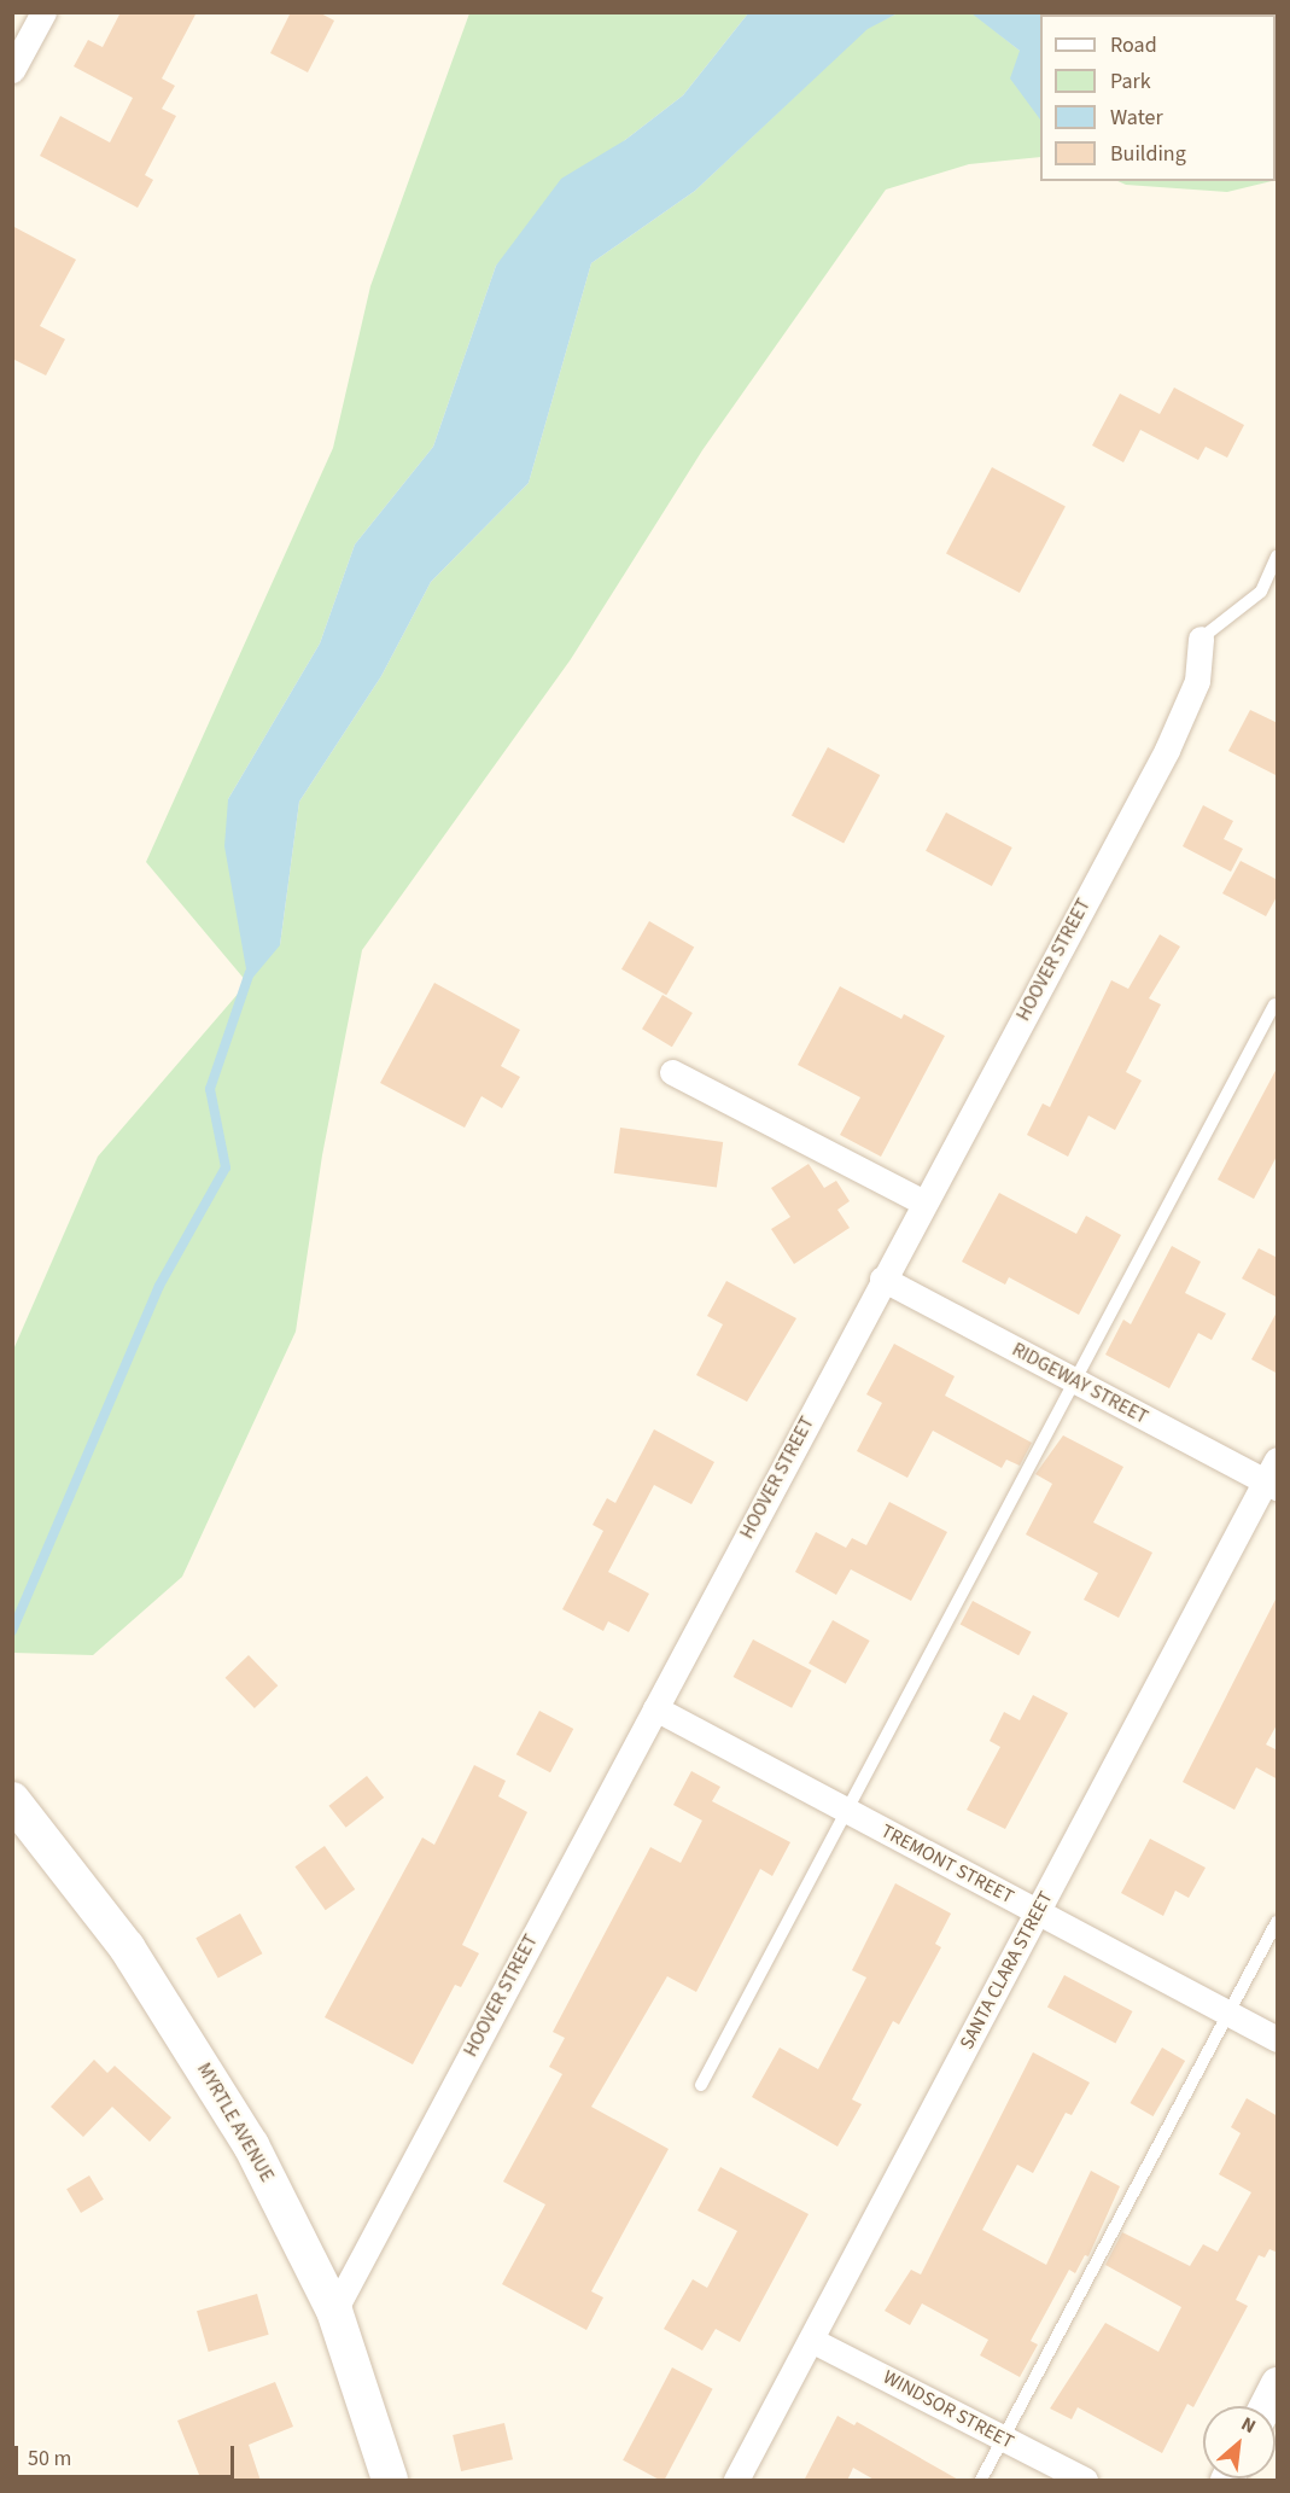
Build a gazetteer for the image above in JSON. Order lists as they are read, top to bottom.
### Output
{
  "streets": {
    "main road": ["MYRTLE AVENUE"],
    "street": [
      "HOOVER STREET",
      "RIDGEWAY STREET",
      "TREMONT STREET",
      "SANTA CLARA STREET",
      "WINDSOR STREET"
    ]
  },
  "crossings": [
    ["HOOVER STREET", "RIDGEWAY STREET"],
    ["HOOVER STREET", "TREMONT STREET"],
    ["HOOVER STREET", "MYRTLE AVENUE"],
    ["RIDGEWAY STREET", "SANTA CLARA STREET"],
    ["TREMONT STREET", "SANTA CLARA STREET"],
    ["SANTA CLARA STREET", "WINDSOR STREET"]
  ],
  "legend": [
    "Road",
    "Park",
    "Water",
    "Building"
  ],
  "scale_bar": "50 m",
  "north": "top right"
}
